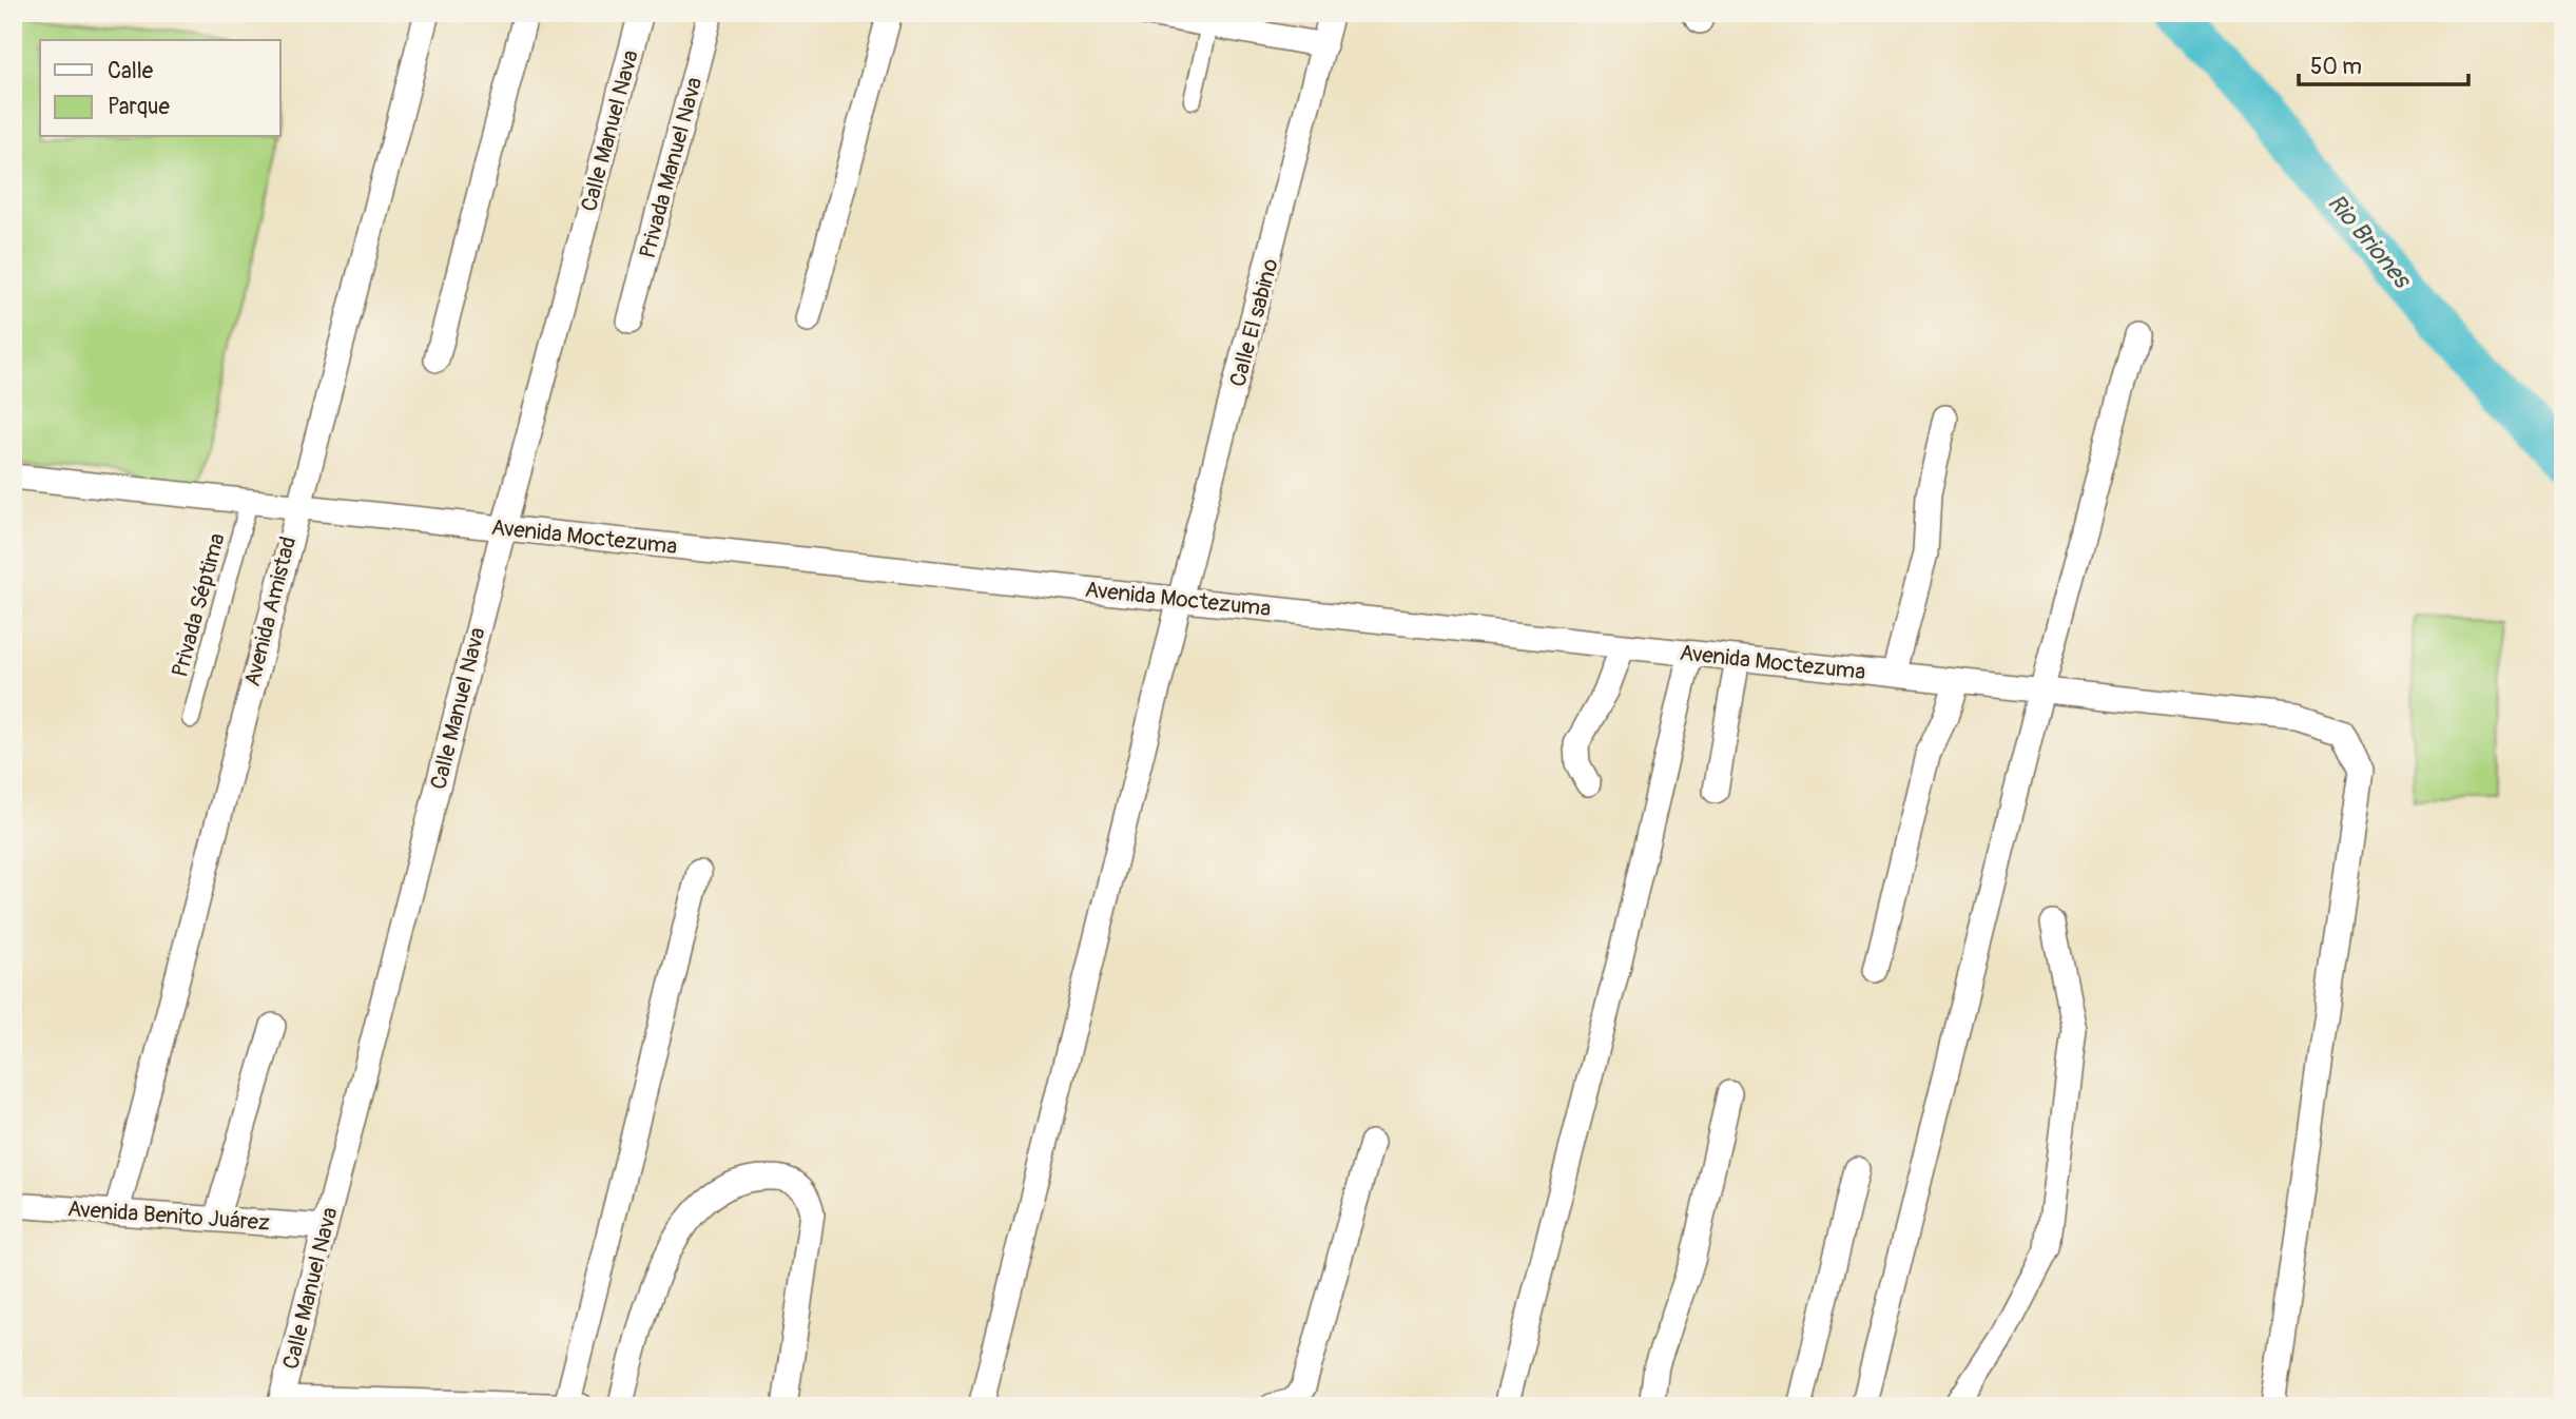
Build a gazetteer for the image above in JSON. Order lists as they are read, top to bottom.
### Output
{
  "streets": {
    "street": [
      "Calle Manuel Nava",
      "Privada Manuel Nava",
      "Calle El sabino",
      "Avenida Moctezuma",
      "Privada Séptima",
      "Avenida Amistad",
      "Avenida Benito Juárez"
    ]
  },
  "crossings": [
    ["Calle Manuel Nava", "Avenida Moctezuma"],
    ["Calle Manuel Nava", "Avenida Benito Juárez"],
    ["Calle El sabino", "Avenida Moctezuma"],
    ["Avenida Moctezuma", "Privada Séptima"],
    ["Avenida Moctezuma", "Avenida Amistad"],
    ["Avenida Amistad", "Avenida Benito Juárez"]
  ],
  "water": ["Rio Briones"],
  "legend": ["Calle", "Parque"],
  "scale_bar": "50 m"
}
